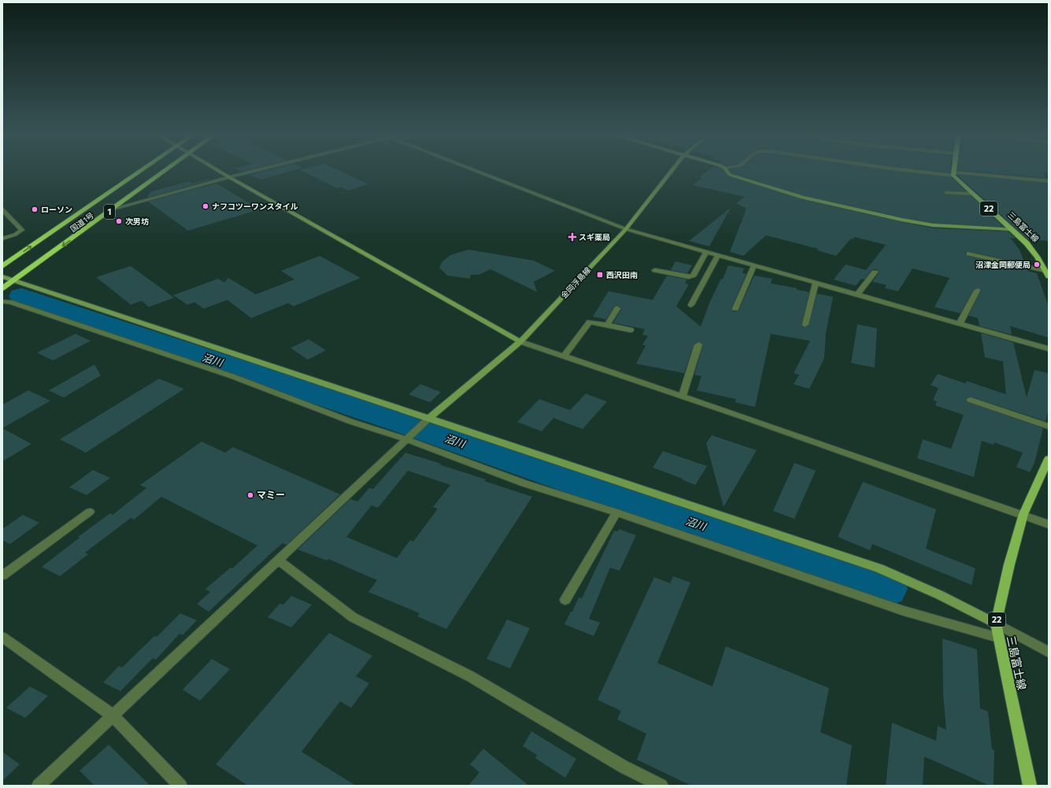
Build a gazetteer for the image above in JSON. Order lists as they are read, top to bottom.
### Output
{
  "streets": {
    "highway": ["1", "国道1号"],
    "main road": ["22", "三島富士線"],
    "street": ["金岡浮島線"]
  },
  "water": ["沼川"],
  "places": {
    "other": [
      "ナフコツーワンスタイル",
      "ローソン",
      "次男坊",
      "沼津金岡郵便局",
      "マミー"
    ],
    "health": ["スギ薬局"],
    "transit": ["西沢田南"]
  }
}
